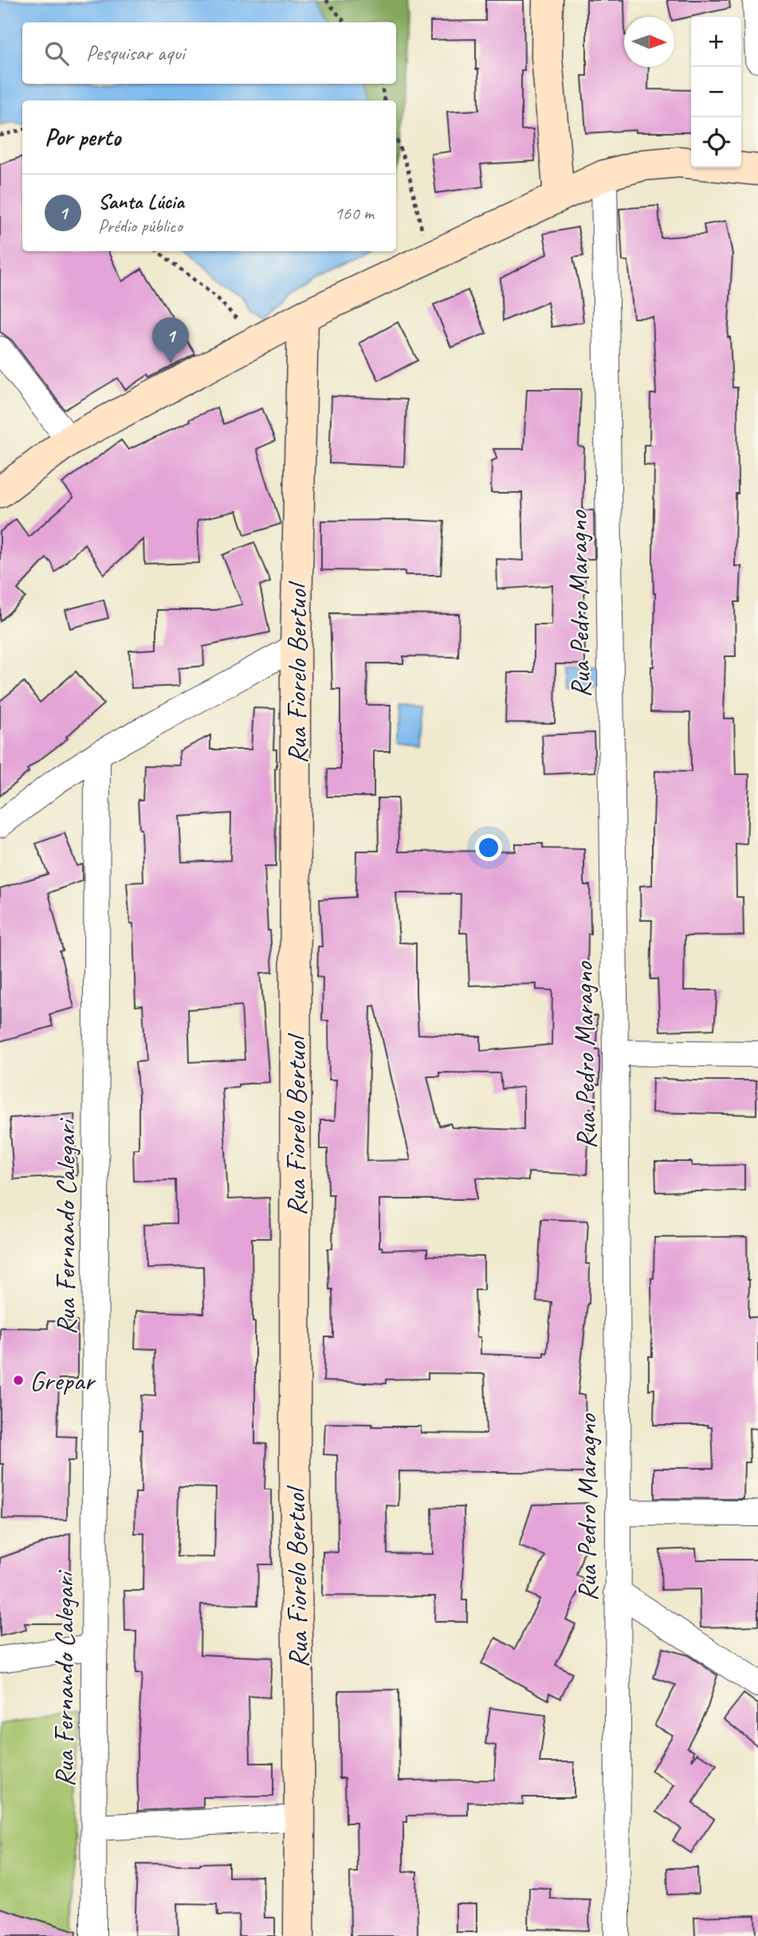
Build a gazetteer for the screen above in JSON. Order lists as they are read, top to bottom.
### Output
{
  "streets": {
    "main road": ["Rua Fiorelo Bertuol"],
    "street": ["Rua Pedro Maragno", "Rua Fernando Calegari"]
  },
  "places": ["Grepar"],
  "north": "right",
  "page": {
    "map_buttons": ["+", "−"],
    "search": "Pesquisar aqui",
    "heading": "Por perto",
    "list": [
      {
        "mark": "1",
        "name": "Santa Lúcia",
        "note": "Prédio público",
        "value": "160 m"
      }
    ],
    "pins": "1"
  }
}
